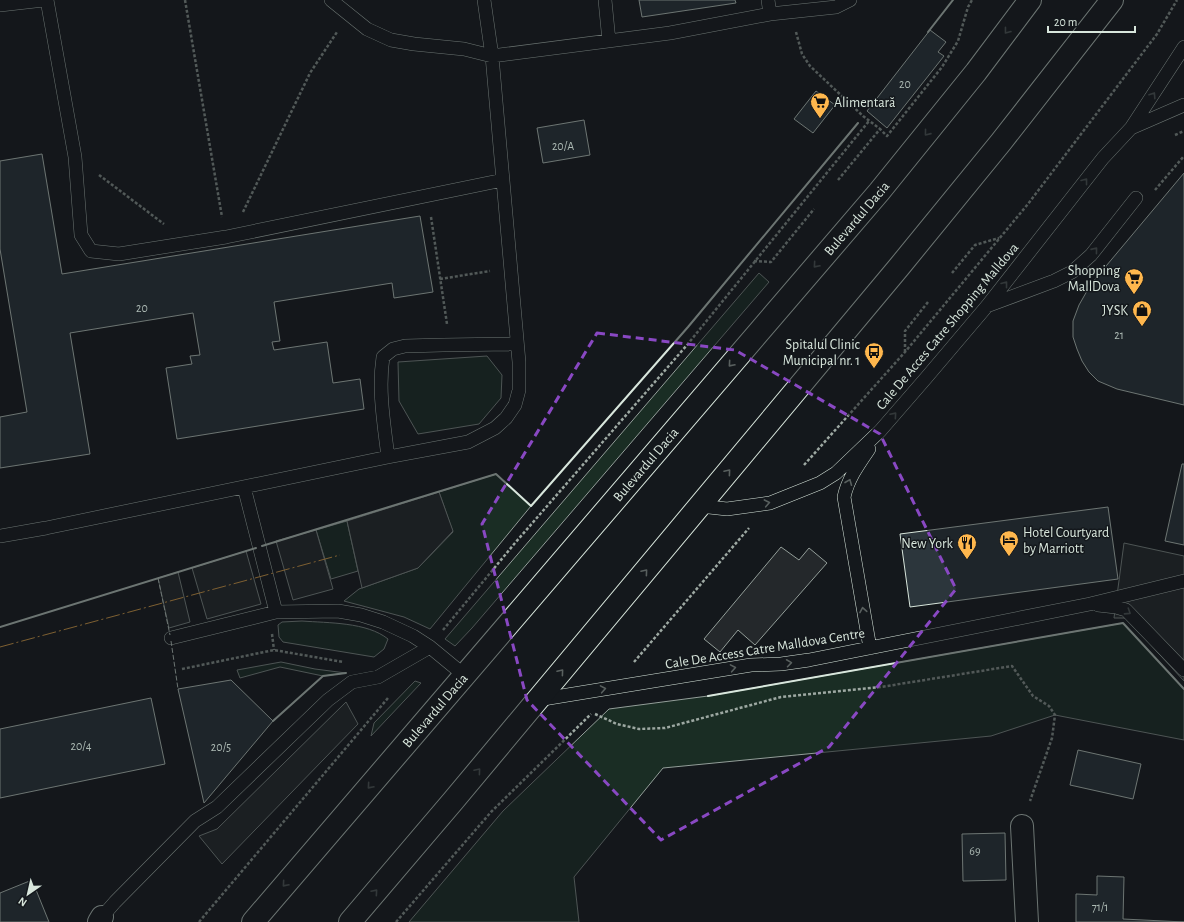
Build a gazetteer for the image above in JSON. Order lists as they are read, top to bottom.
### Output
{
  "streets": {
    "main road": ["Bulevardul Dacia"],
    "lane": ["Cale De Acces Catre Shopping Malldova", "Cale De Access Catre Malldova Centre"]
  },
  "one_way": ["Cale De Access Catre Malldova Centre"],
  "places": {
    "supermarket": ["Alimentară", "Shopping MallDova"],
    "shop": ["JYSK"],
    "bus stop": ["Spitalul Clinic Municipal nr. 1"],
    "hotel": ["Hotel Courtyard by Marriott"],
    "restaurant": ["New York"]
  },
  "house_numbers": [
    "20",
    "20/A",
    "20",
    "21",
    "20/4",
    "20/5",
    "69",
    "71/1"
  ],
  "scale_bar": "20 m",
  "north": "bottom left"
}
